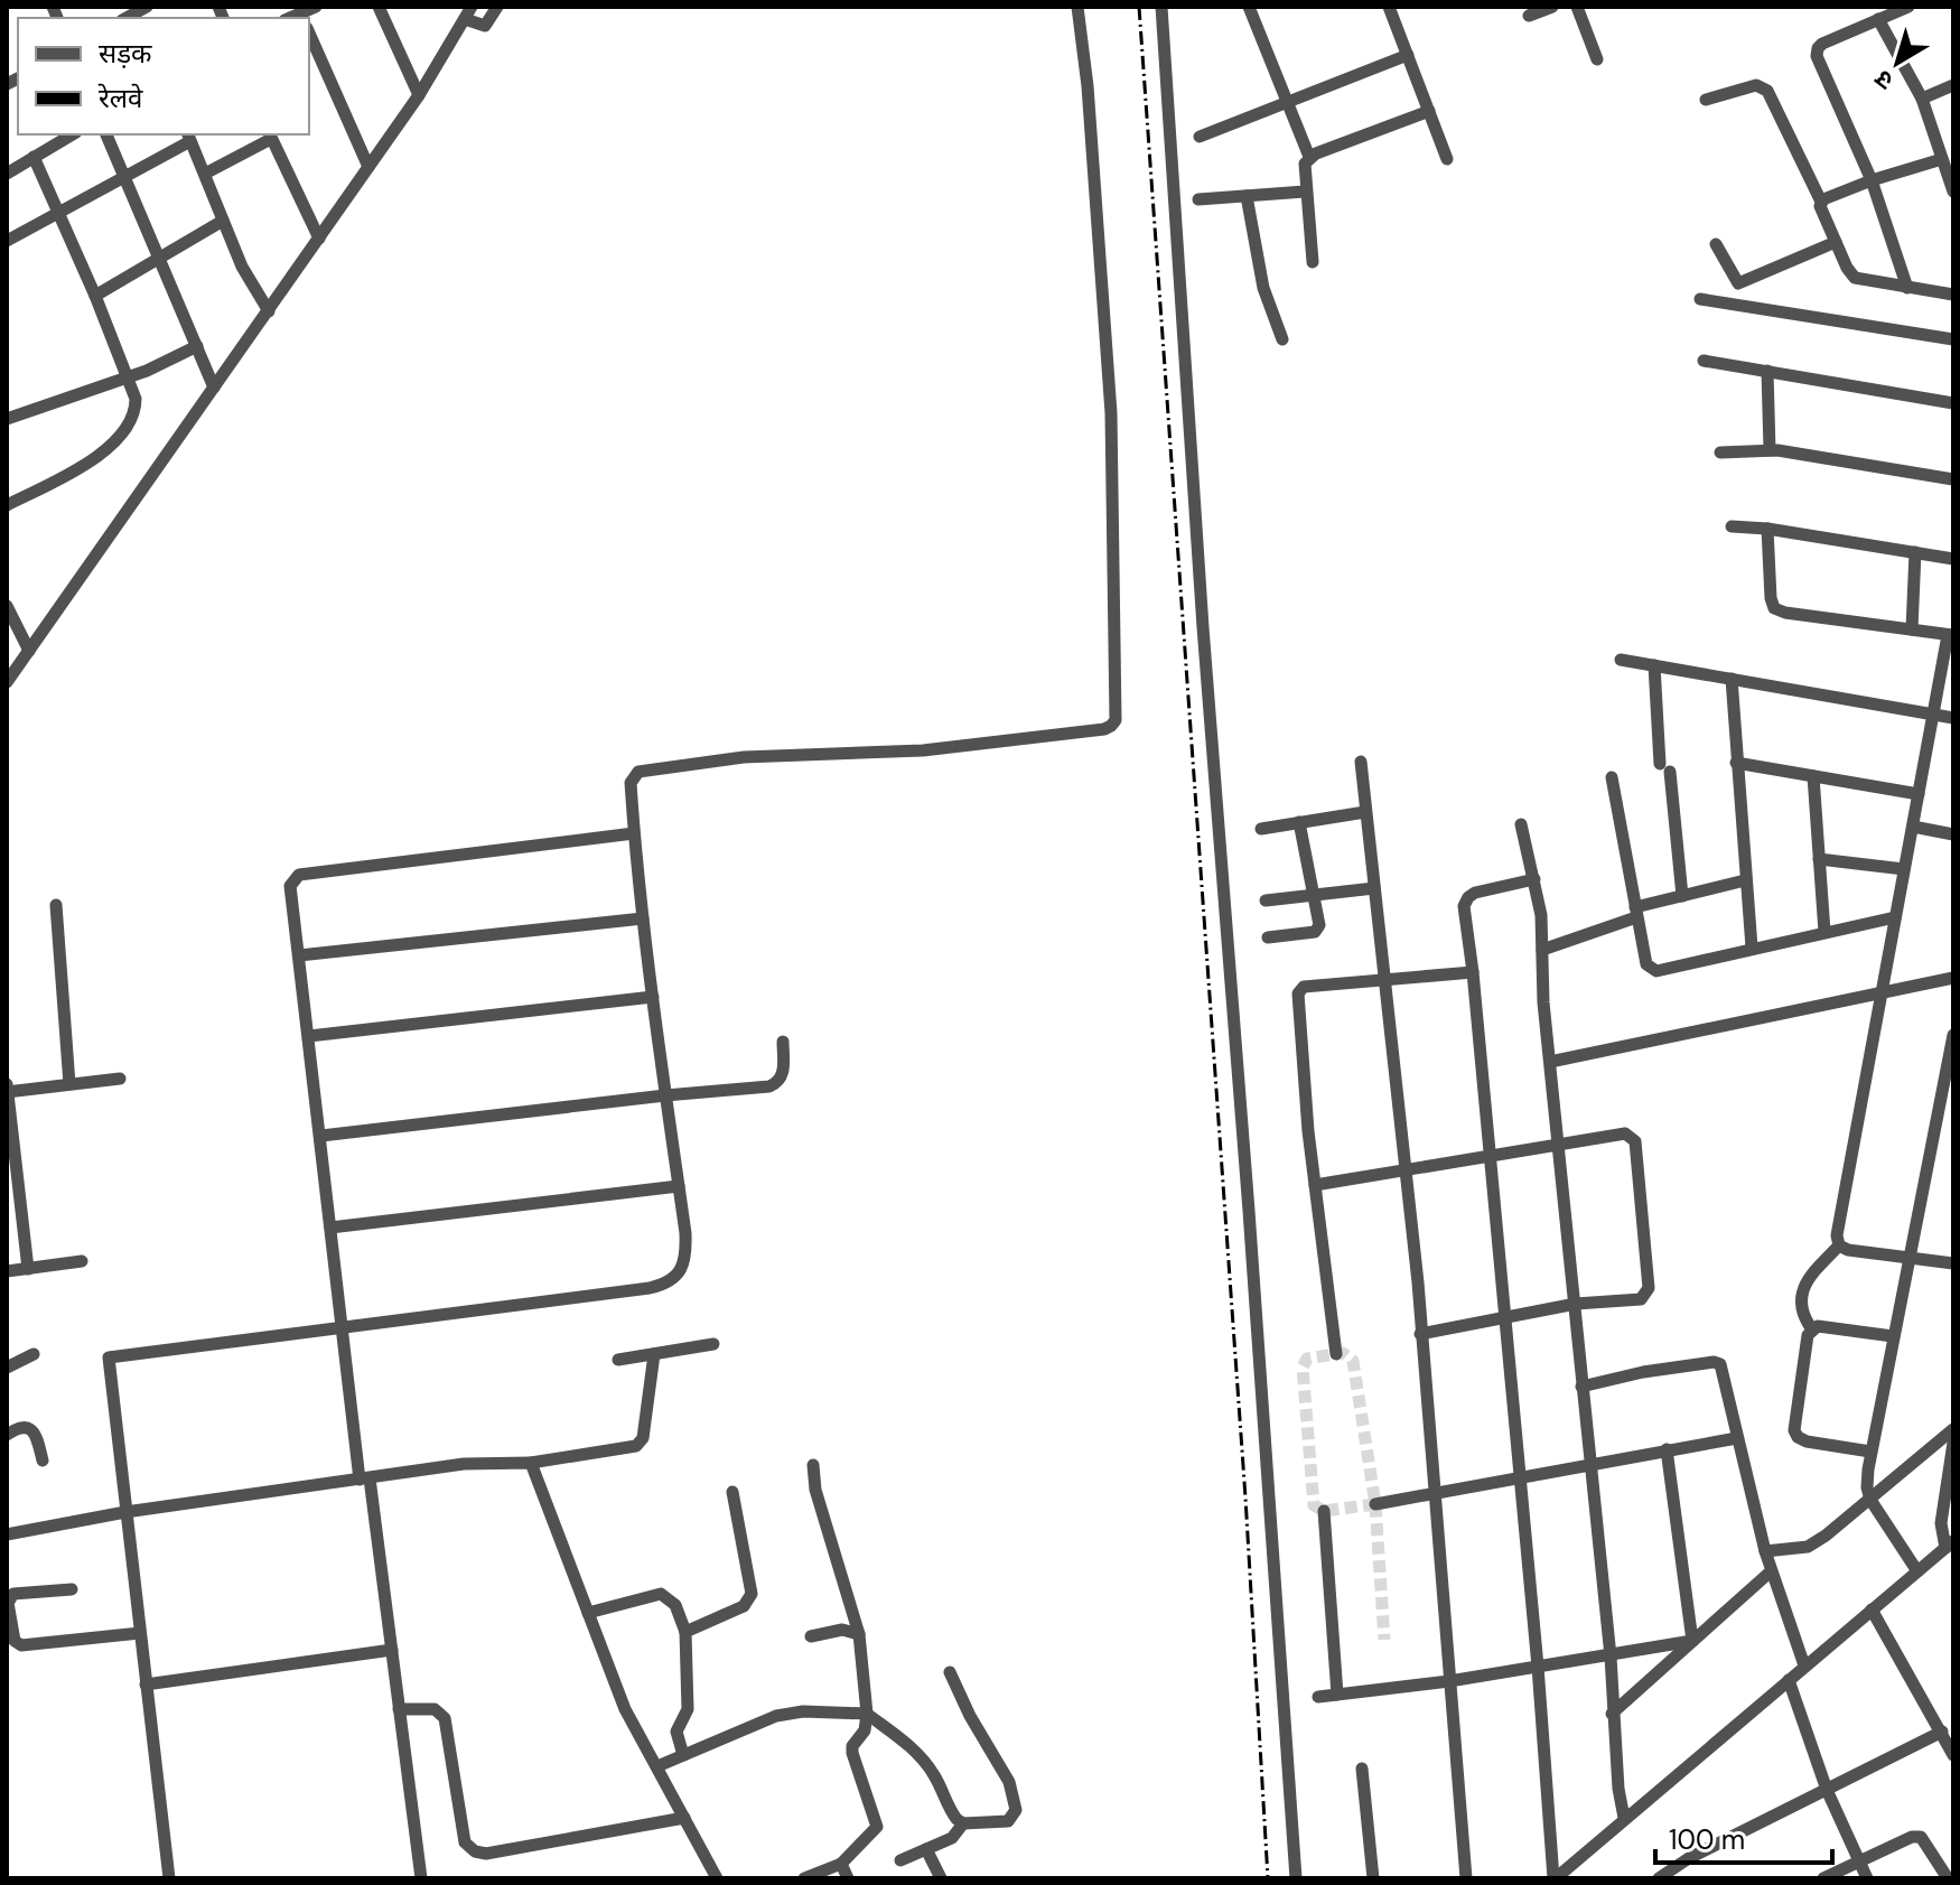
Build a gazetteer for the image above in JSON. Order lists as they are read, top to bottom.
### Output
{
  "legend": ["सड़क", "रेलवे"],
  "scale_bar": "100 m",
  "north": "bottom left"
}
